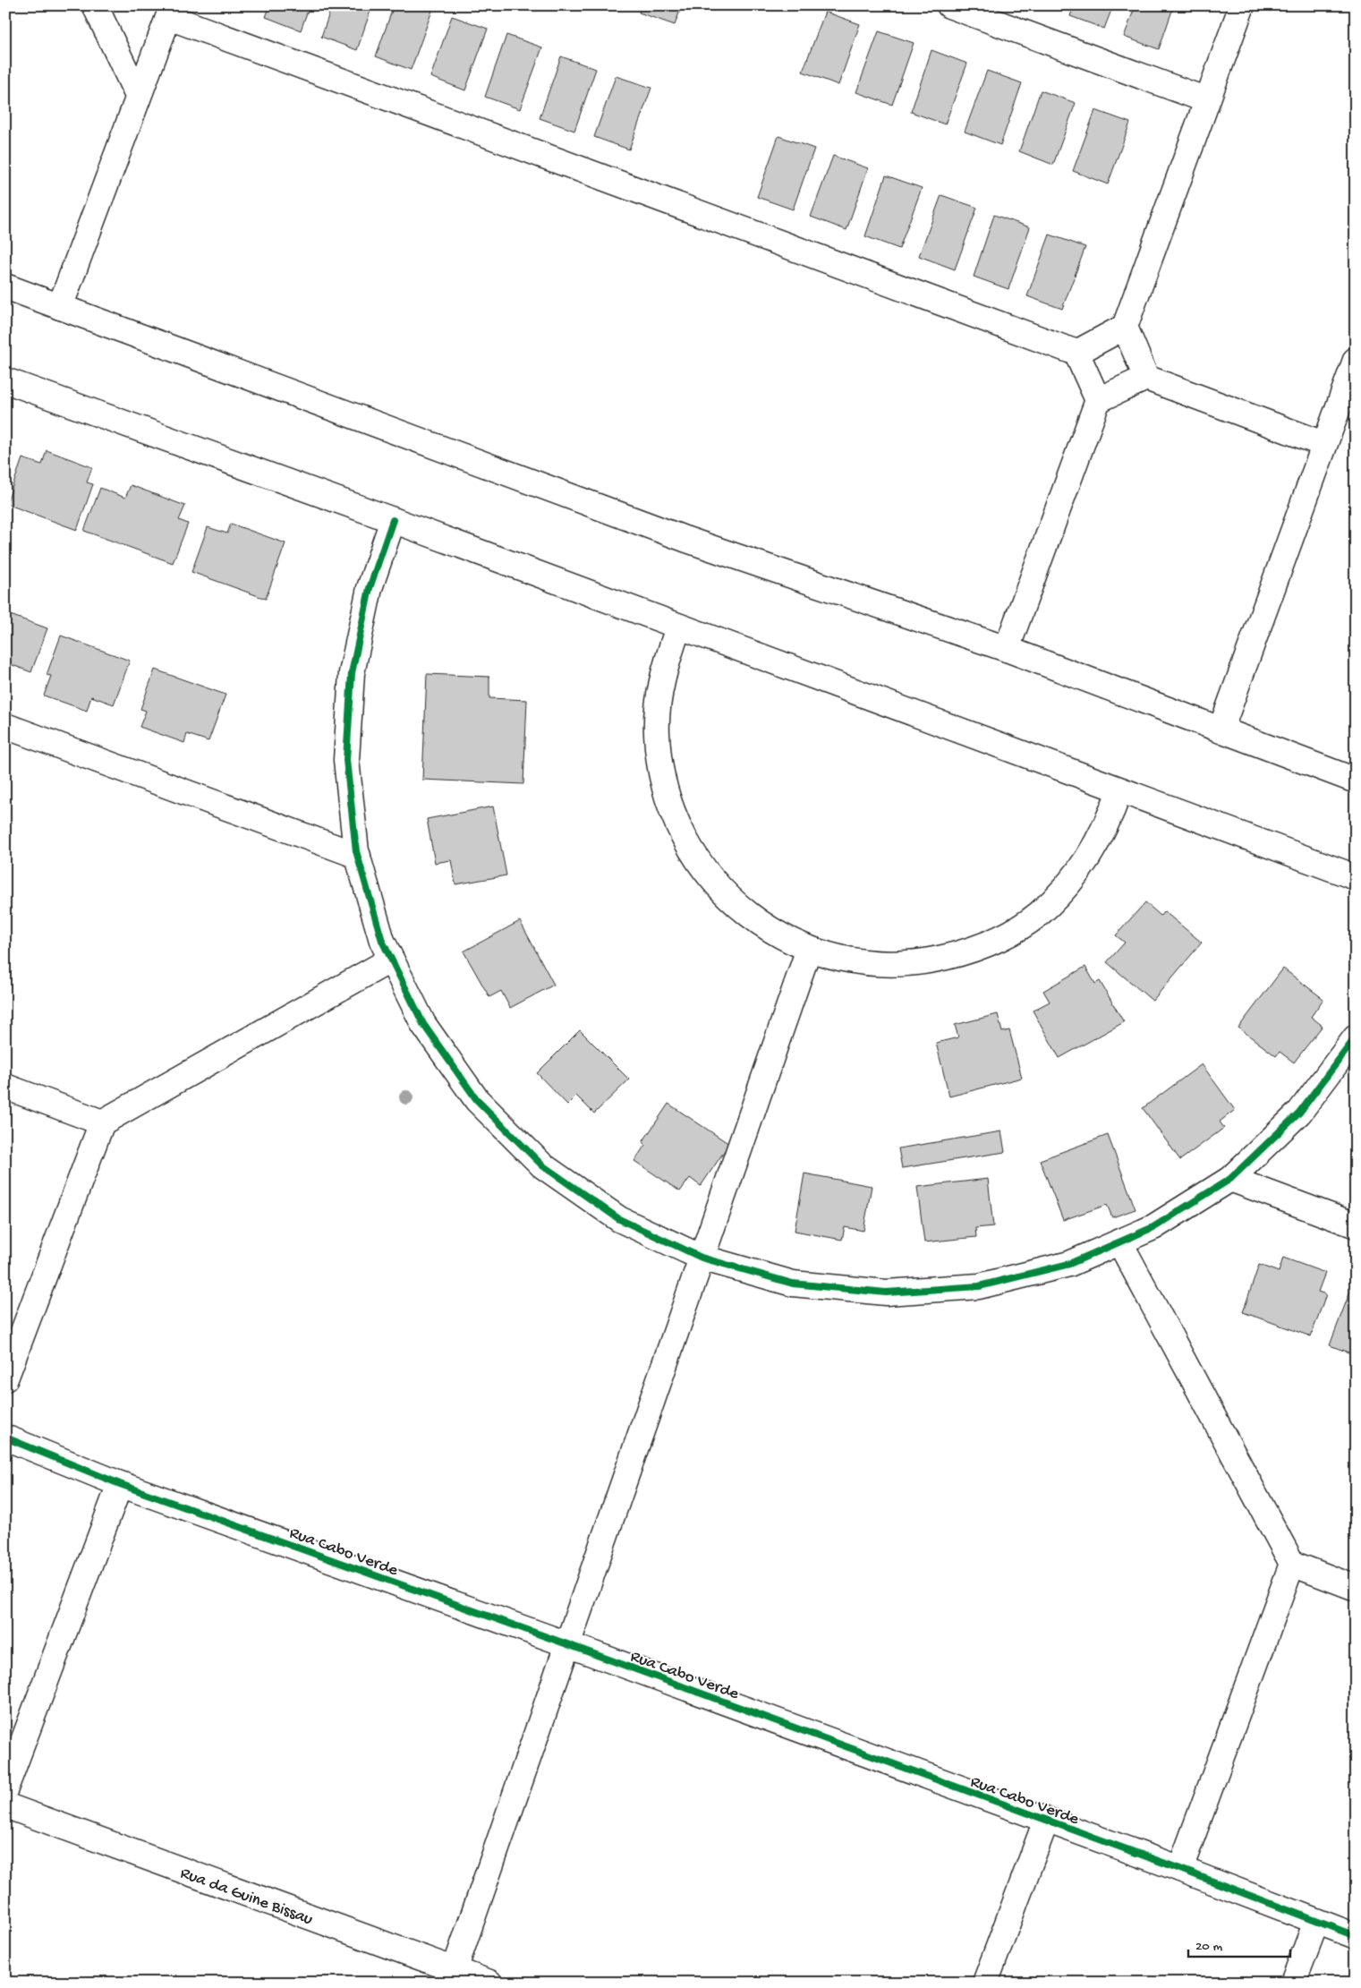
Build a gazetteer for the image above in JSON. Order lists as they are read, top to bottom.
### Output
{
  "streets": {
    "street": ["Rua Cabo Verde", "Rua da Guine Bissau"]
  },
  "scale_bar": "20 m"
}
